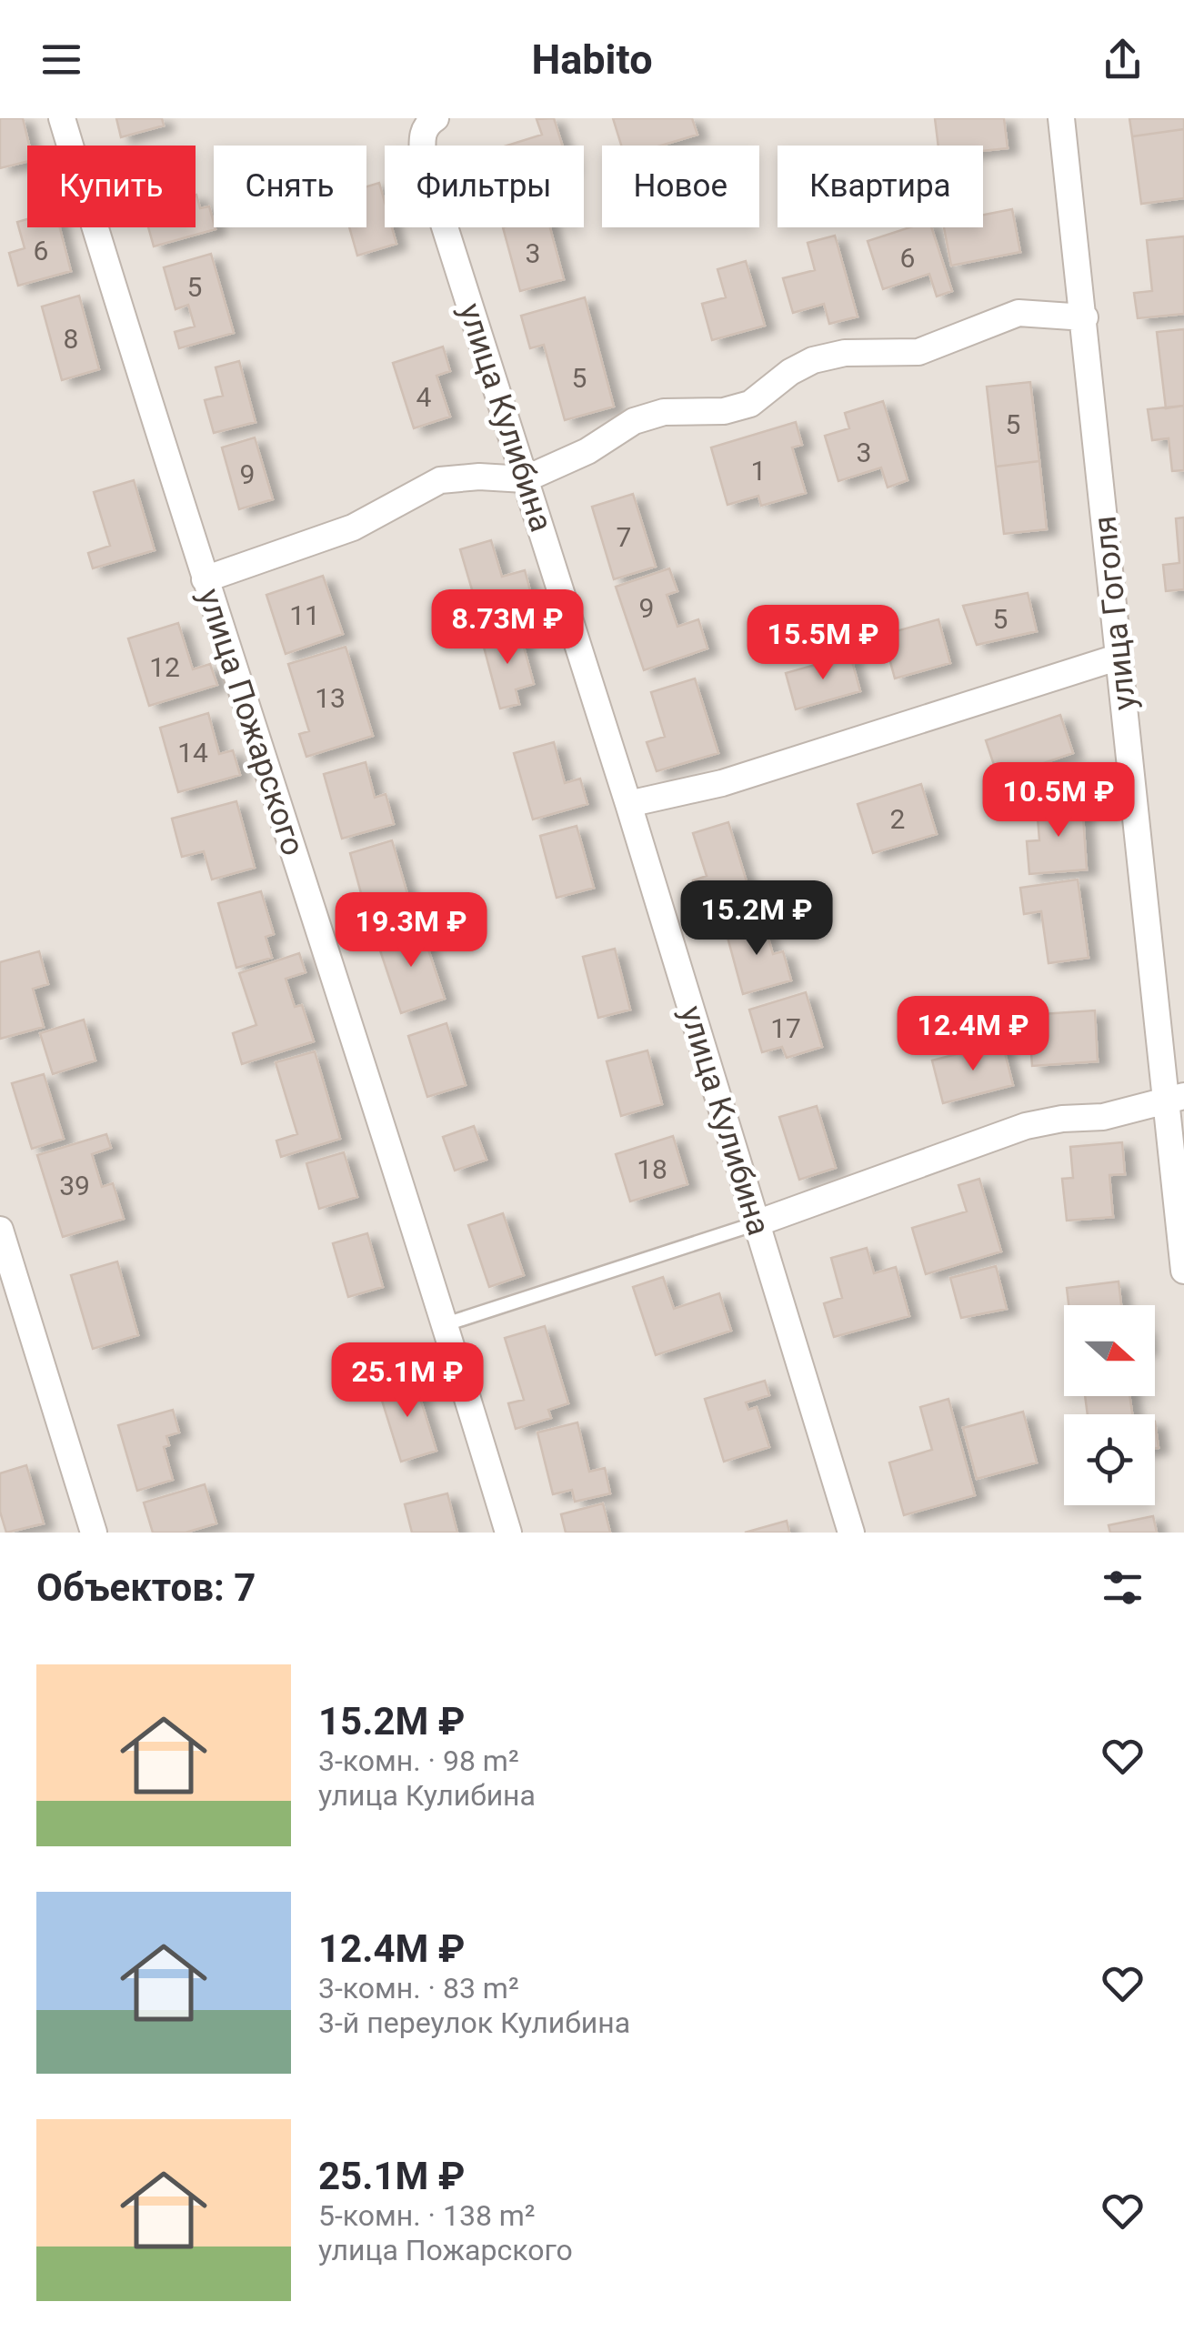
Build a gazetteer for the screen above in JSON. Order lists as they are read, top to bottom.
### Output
{
  "streets": {
    "street": ["улица Кулибина", "улица Гоголя", "улица Пожарского"]
  },
  "house_numbers": [
    "6",
    "3",
    "6",
    "5",
    "8",
    "5",
    "4",
    "5",
    "3",
    "1",
    "9",
    "7",
    "9",
    "11",
    "5",
    "12",
    "13",
    "14",
    "2",
    "17",
    "18",
    "39"
  ],
  "north": "right",
  "page": {
    "header": "Habito",
    "chip": [
      "Купить",
      "Снять",
      "Фильтры",
      "Новое",
      "Квартира"
    ],
    "price": [
      "8.73M ₽",
      "15.5M ₽",
      "10.5M ₽",
      "15.2M ₽",
      "19.3M ₽",
      "12.4M ₽",
      "25.1M ₽"
    ],
    "heading": "Объектов: 7",
    "list": [
      {
        "name": "15.2M ₽",
        "note": "3-комн. · 98 m² · улица Кулибина"
      },
      {
        "name": "12.4M ₽",
        "note": "3-комн. · 83 m² · 3-й переулок Кулибина"
      },
      {
        "name": "25.1M ₽",
        "note": "5-комн. · 138 m² · улица Пожарского"
      }
    ]
  }
}
